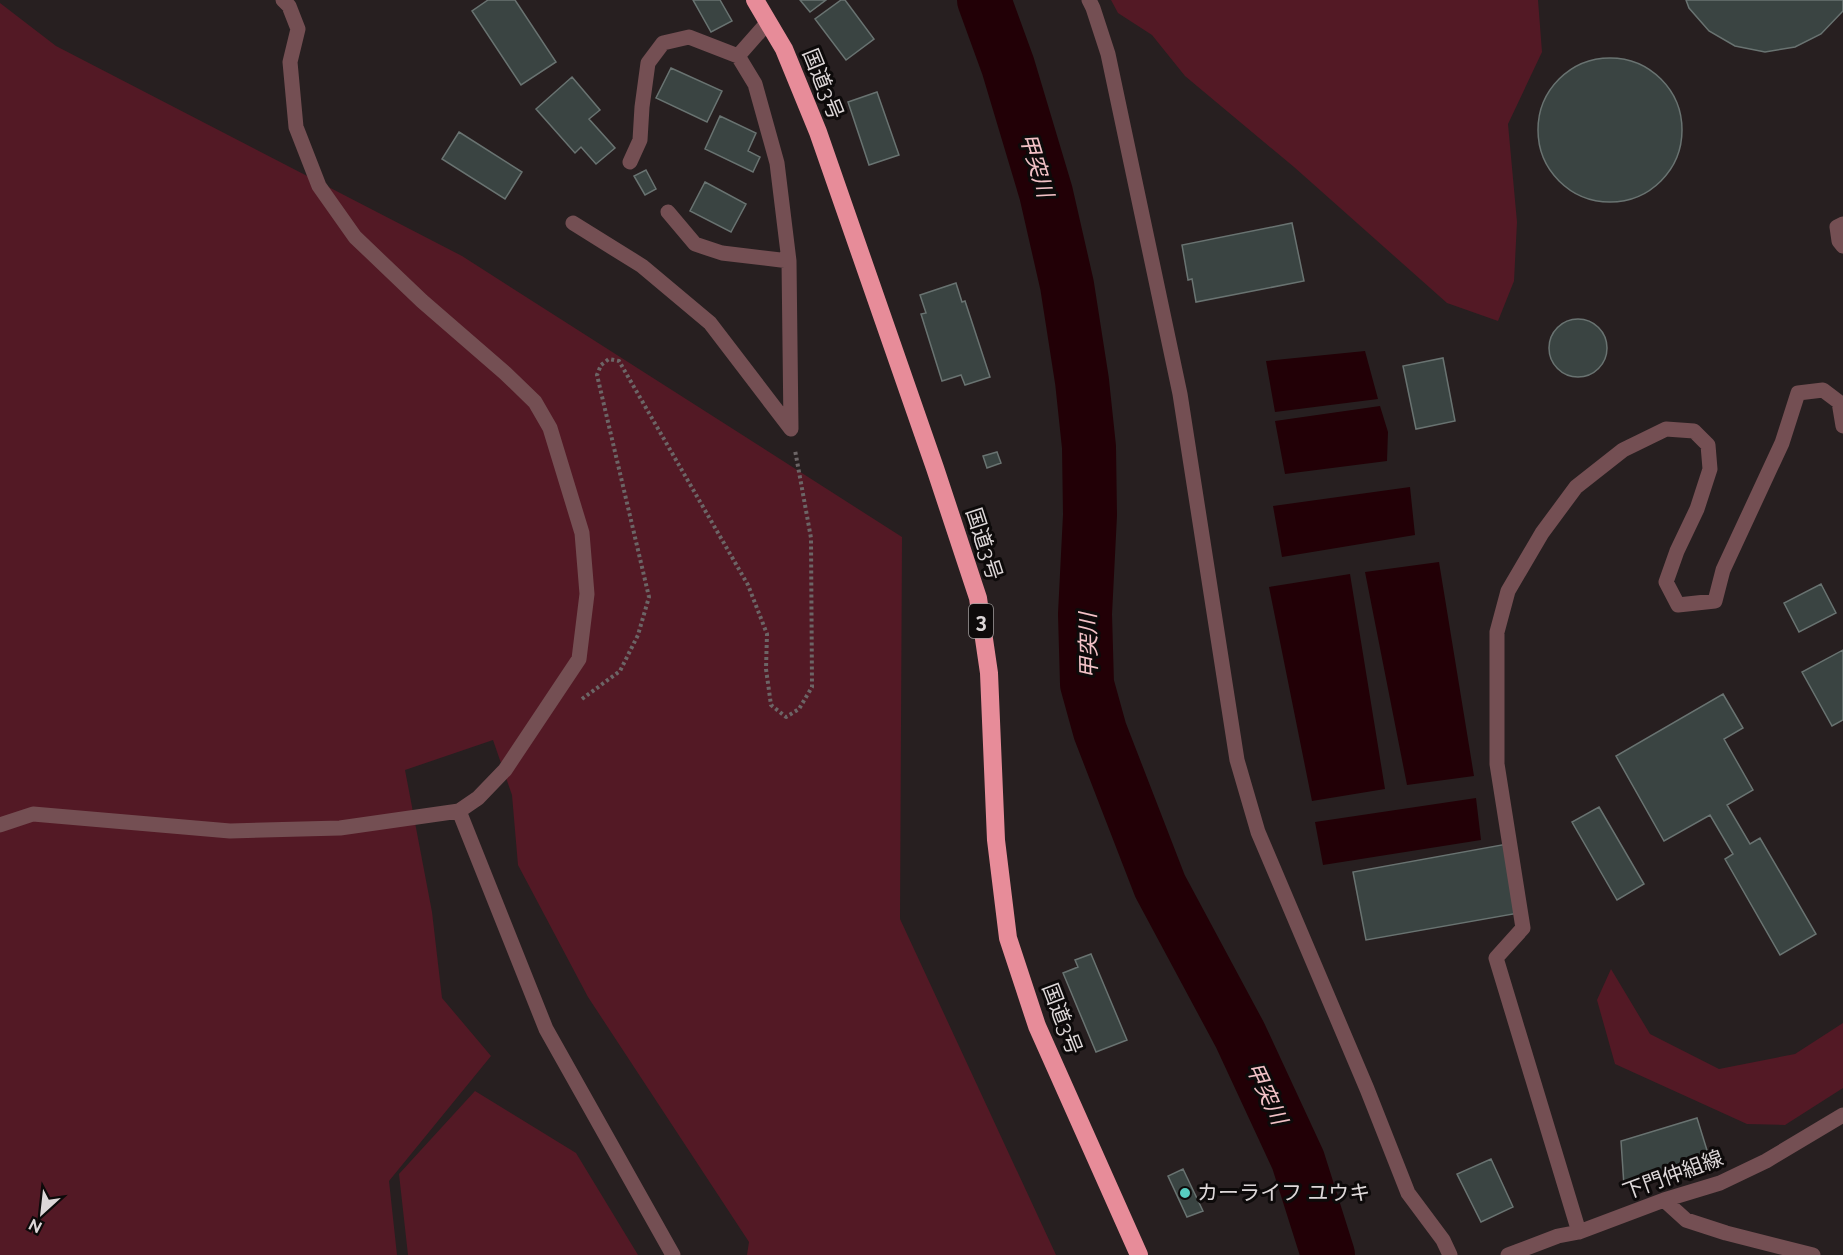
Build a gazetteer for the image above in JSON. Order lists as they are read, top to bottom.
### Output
{
  "streets": {
    "highway": ["国道3号", "3"],
    "street": ["下門仲組線"]
  },
  "water": ["甲突川"],
  "places": ["カーライフ ユウキ"],
  "north": "bottom left"
}
